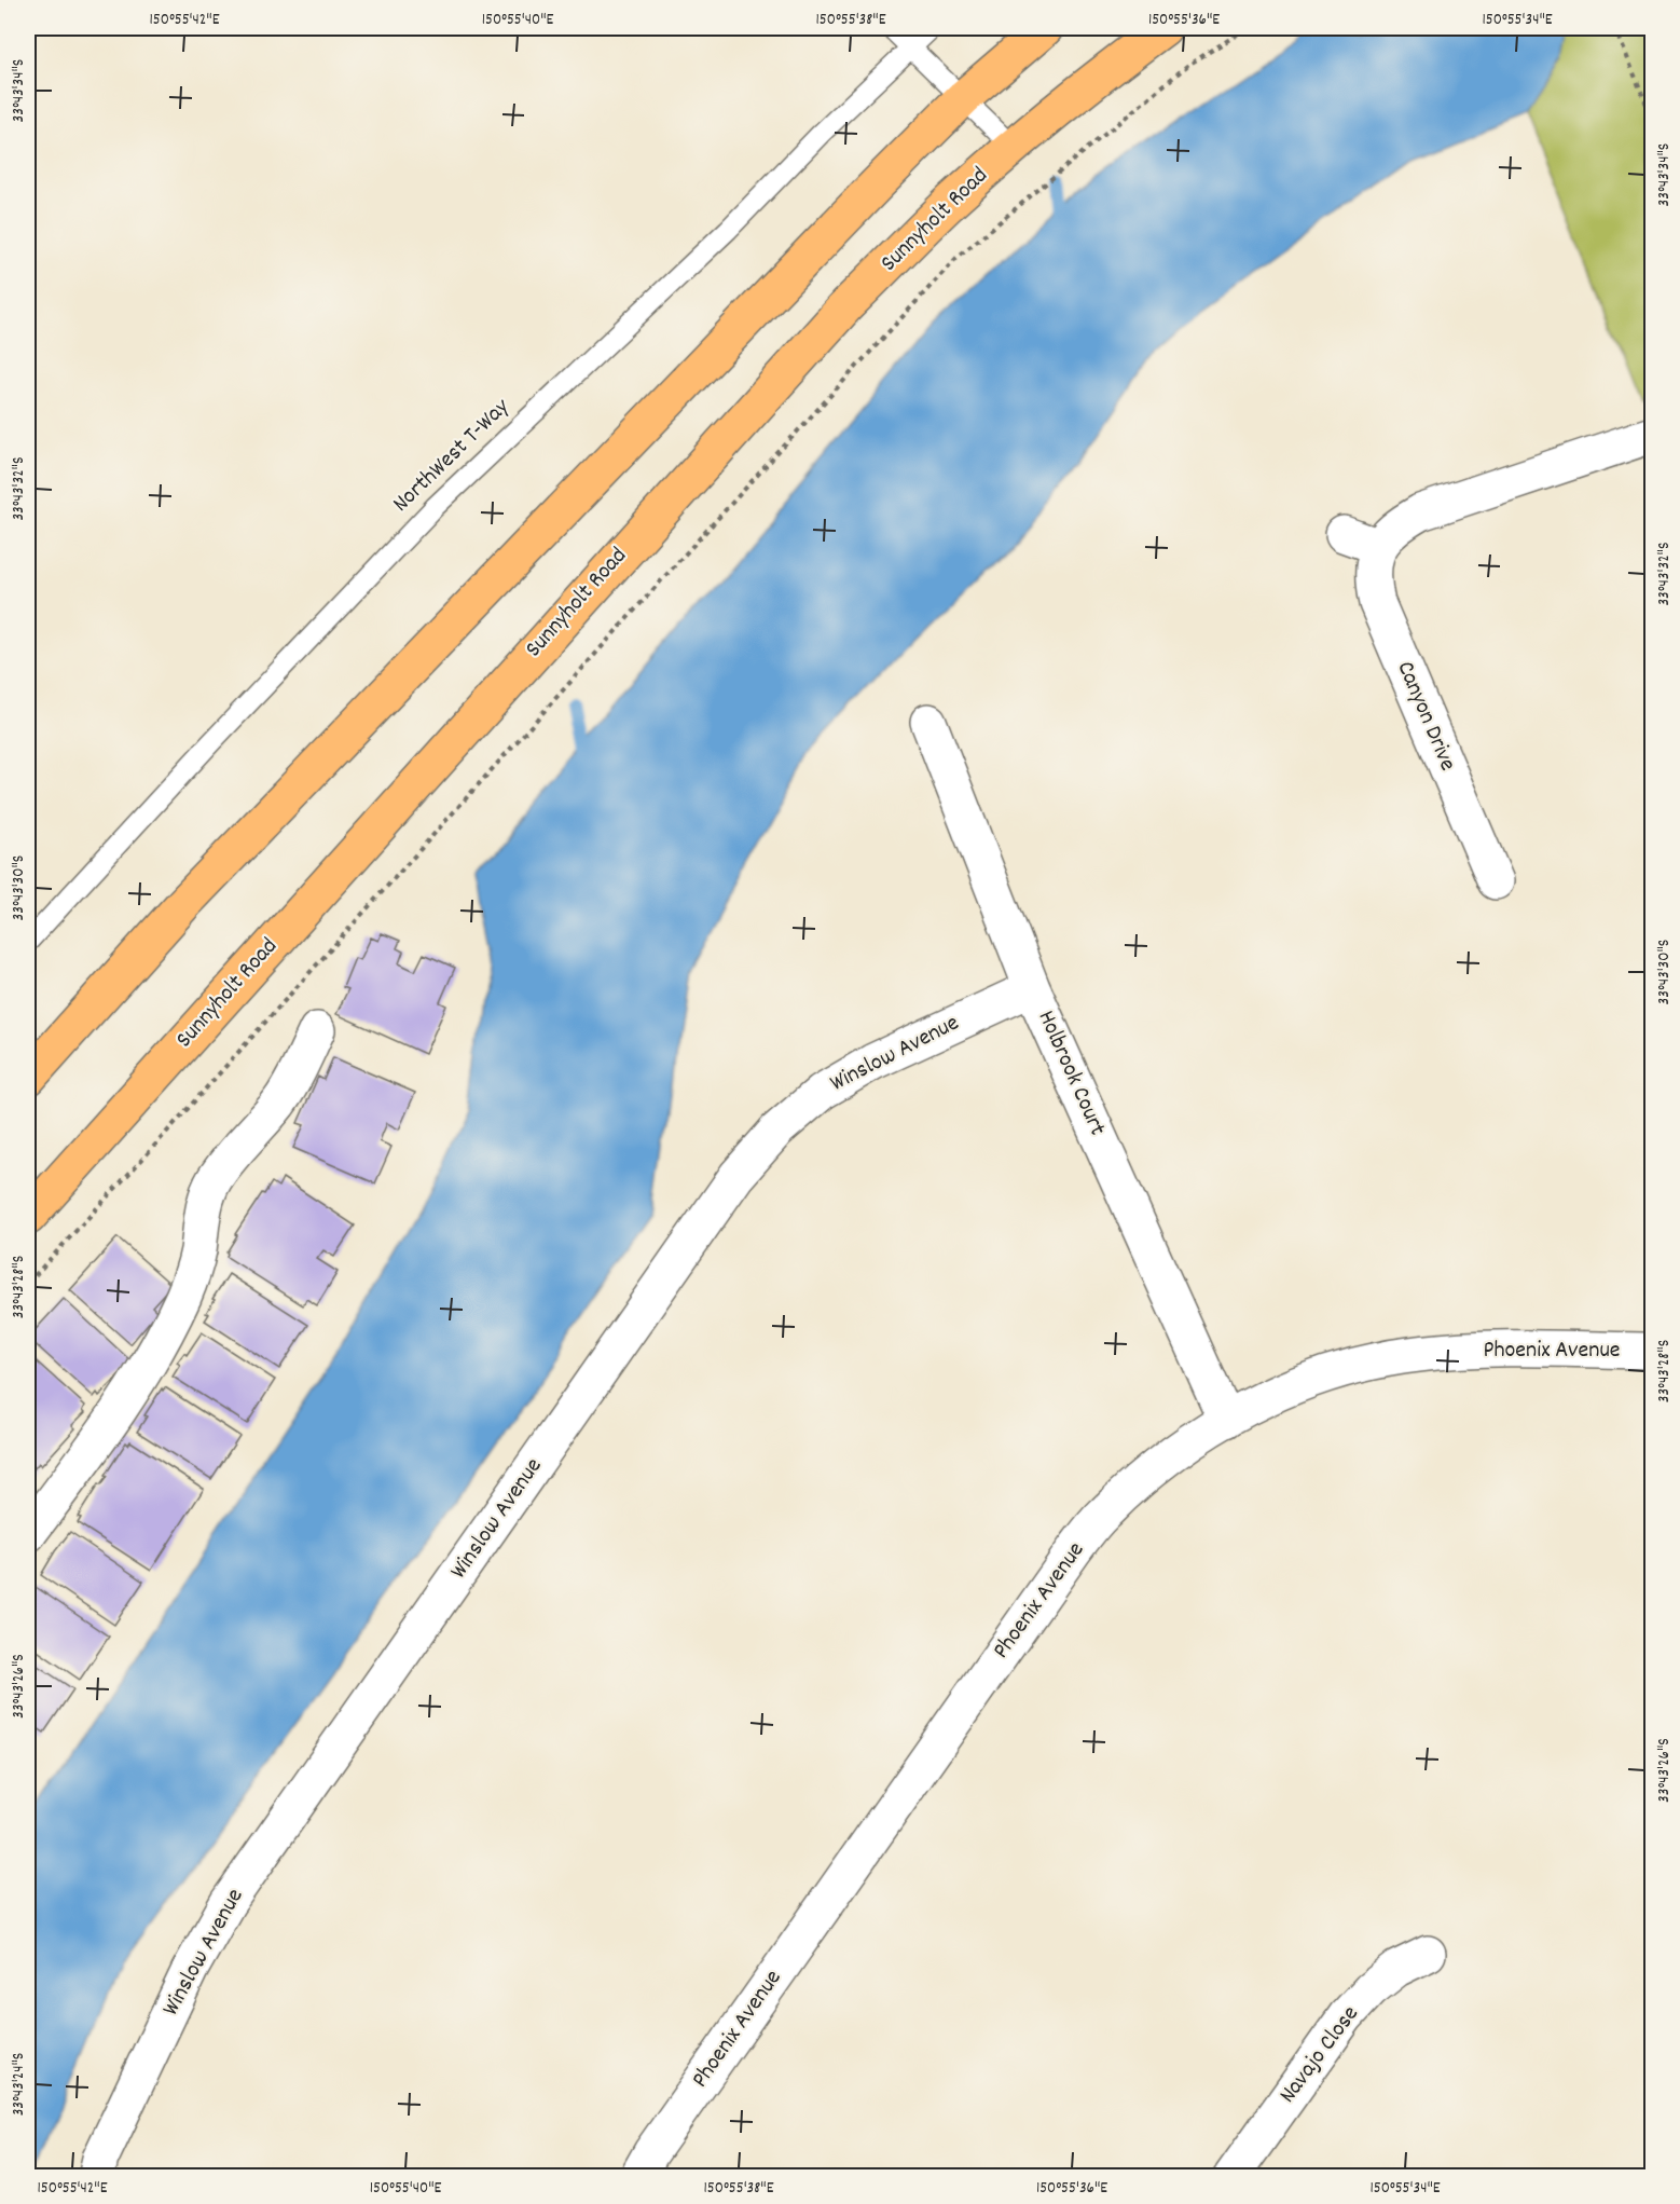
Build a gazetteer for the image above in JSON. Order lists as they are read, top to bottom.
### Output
{
  "streets": {
    "main road": ["Sunnyholt Road"],
    "street": [
      "Canyon Drive",
      "Winslow Avenue",
      "Holbrook Court",
      "Phoenix Avenue",
      "Navajo Close"
    ],
    "lane": ["NorthWest T-Way"]
  },
  "crossings": [
    ["Winslow Avenue", "Holbrook Court"],
    ["Holbrook Court", "Phoenix Avenue"]
  ],
  "coordinates": [
    "150°55'42\"E",
    "150°55'40\"E",
    "150°55'38\"E",
    "150°55'36\"E",
    "150°55'34\"E",
    "33°43'34\"S",
    "33°43'32\"S",
    "33°43'30\"S",
    "33°43'28\"S",
    "33°43'26\"S",
    "33°43'24\"S"
  ]
}
